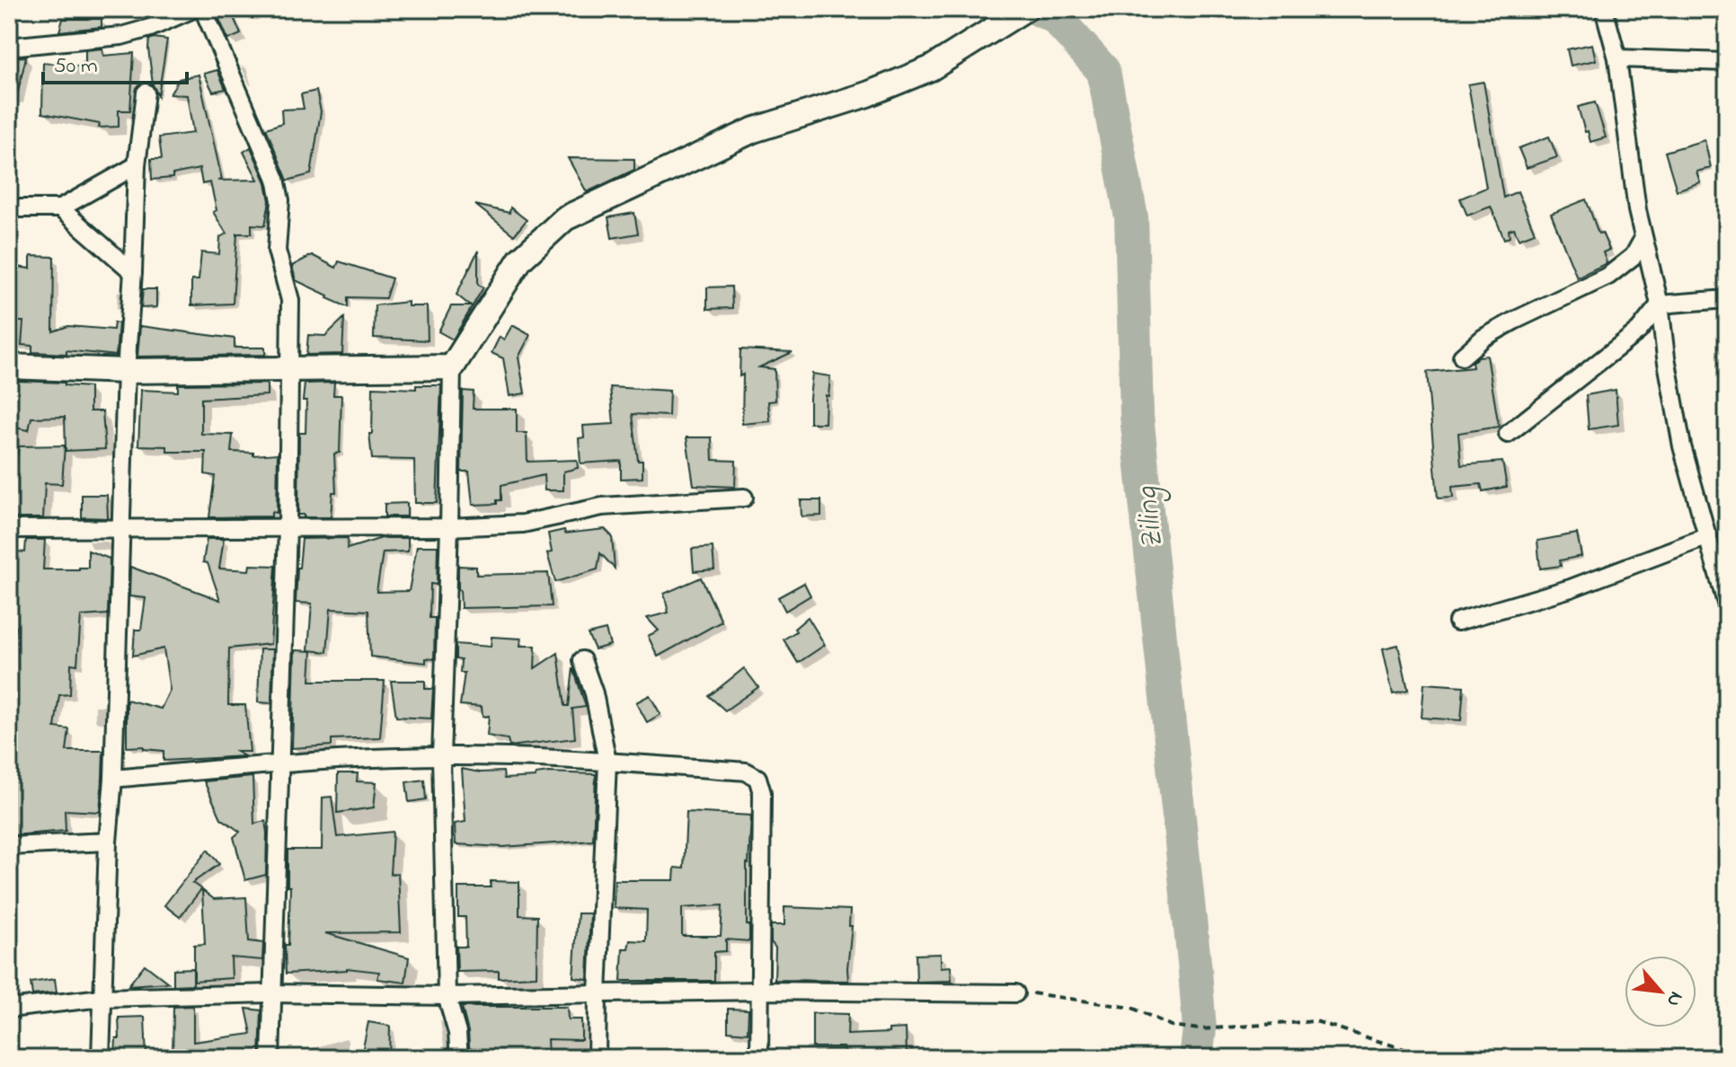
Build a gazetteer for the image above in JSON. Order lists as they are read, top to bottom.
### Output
{
  "water": ["Ziling"],
  "scale_bar": "50 m",
  "north": "bottom right"
}
